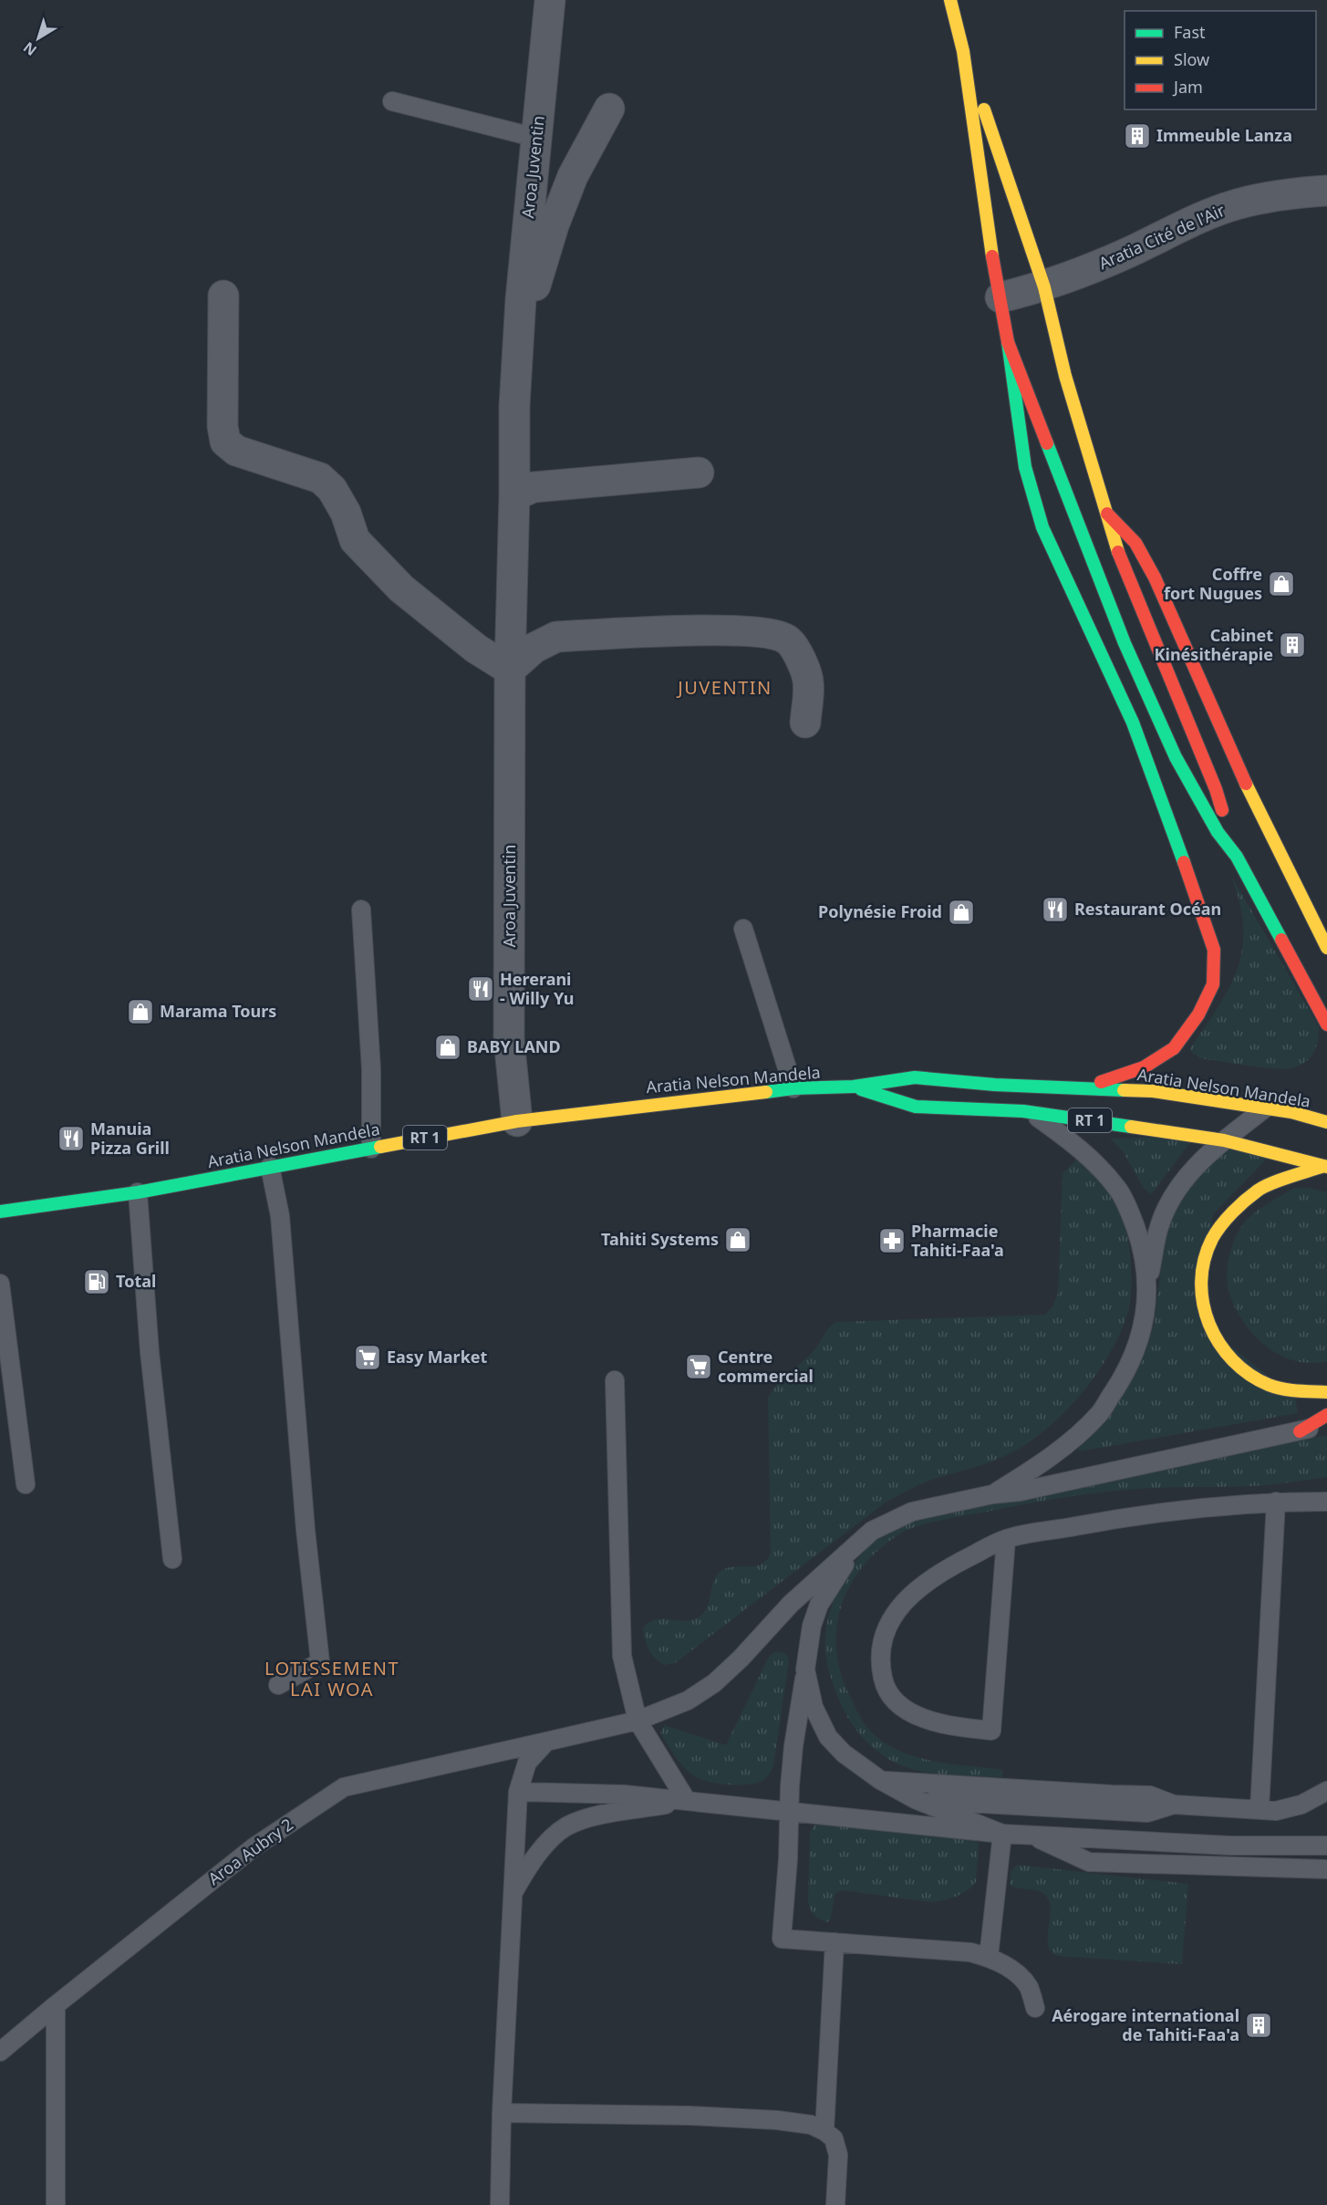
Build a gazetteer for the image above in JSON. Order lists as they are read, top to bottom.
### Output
{
  "streets": {
    "main road": ["Aratia Nelson Mandela", "RT 1"],
    "street": ["Aroa Juventin", "Aratia Cité de l'Air"],
    "lane": ["Aroa Aubry 2"]
  },
  "crossings": [
    ["Aroa Juventin", "Aratia Nelson Mandela"]
  ],
  "districts": ["JUVENTIN", "LOTISSEMENT LAI WOA"],
  "places": {
    "building": ["Immeuble Lanza", "Cabinet Kinésithérapie", "Aérogare international de Tahiti-Faa'a"],
    "shop": [
      "Coffre fort Nugues",
      "Polynésie Froid",
      "Marama Tours",
      "BABY LAND",
      "Tahiti Systems"
    ],
    "restaurant": ["Restaurant Océan", "Hererani - Willy Yu", "Manuia Pizza Grill"],
    "pharmacy": ["Pharmacie Tahiti-Faa'a"],
    "fuel station": ["Total"],
    "supermarket": ["Easy Market", "Centre commercial"]
  },
  "legend": ["Fast", "Slow", "Jam"],
  "north": "bottom left"
}
